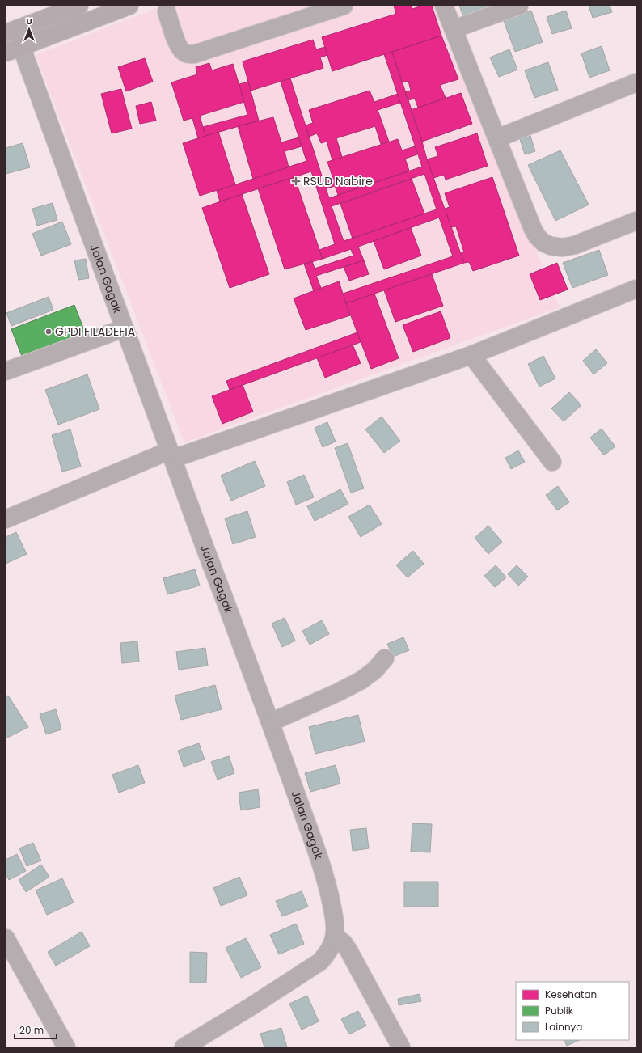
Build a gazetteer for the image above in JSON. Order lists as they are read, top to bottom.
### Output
{
  "streets": {
    "street": ["Jalan Gagak"]
  },
  "places": {
    "health": ["RSUD Nabire"],
    "other": ["GPDI FILADEFIA"]
  },
  "legend": ["Kesehatan", "Publik", "Lainnya"],
  "scale_bar": "20 m",
  "north": "top"
}
